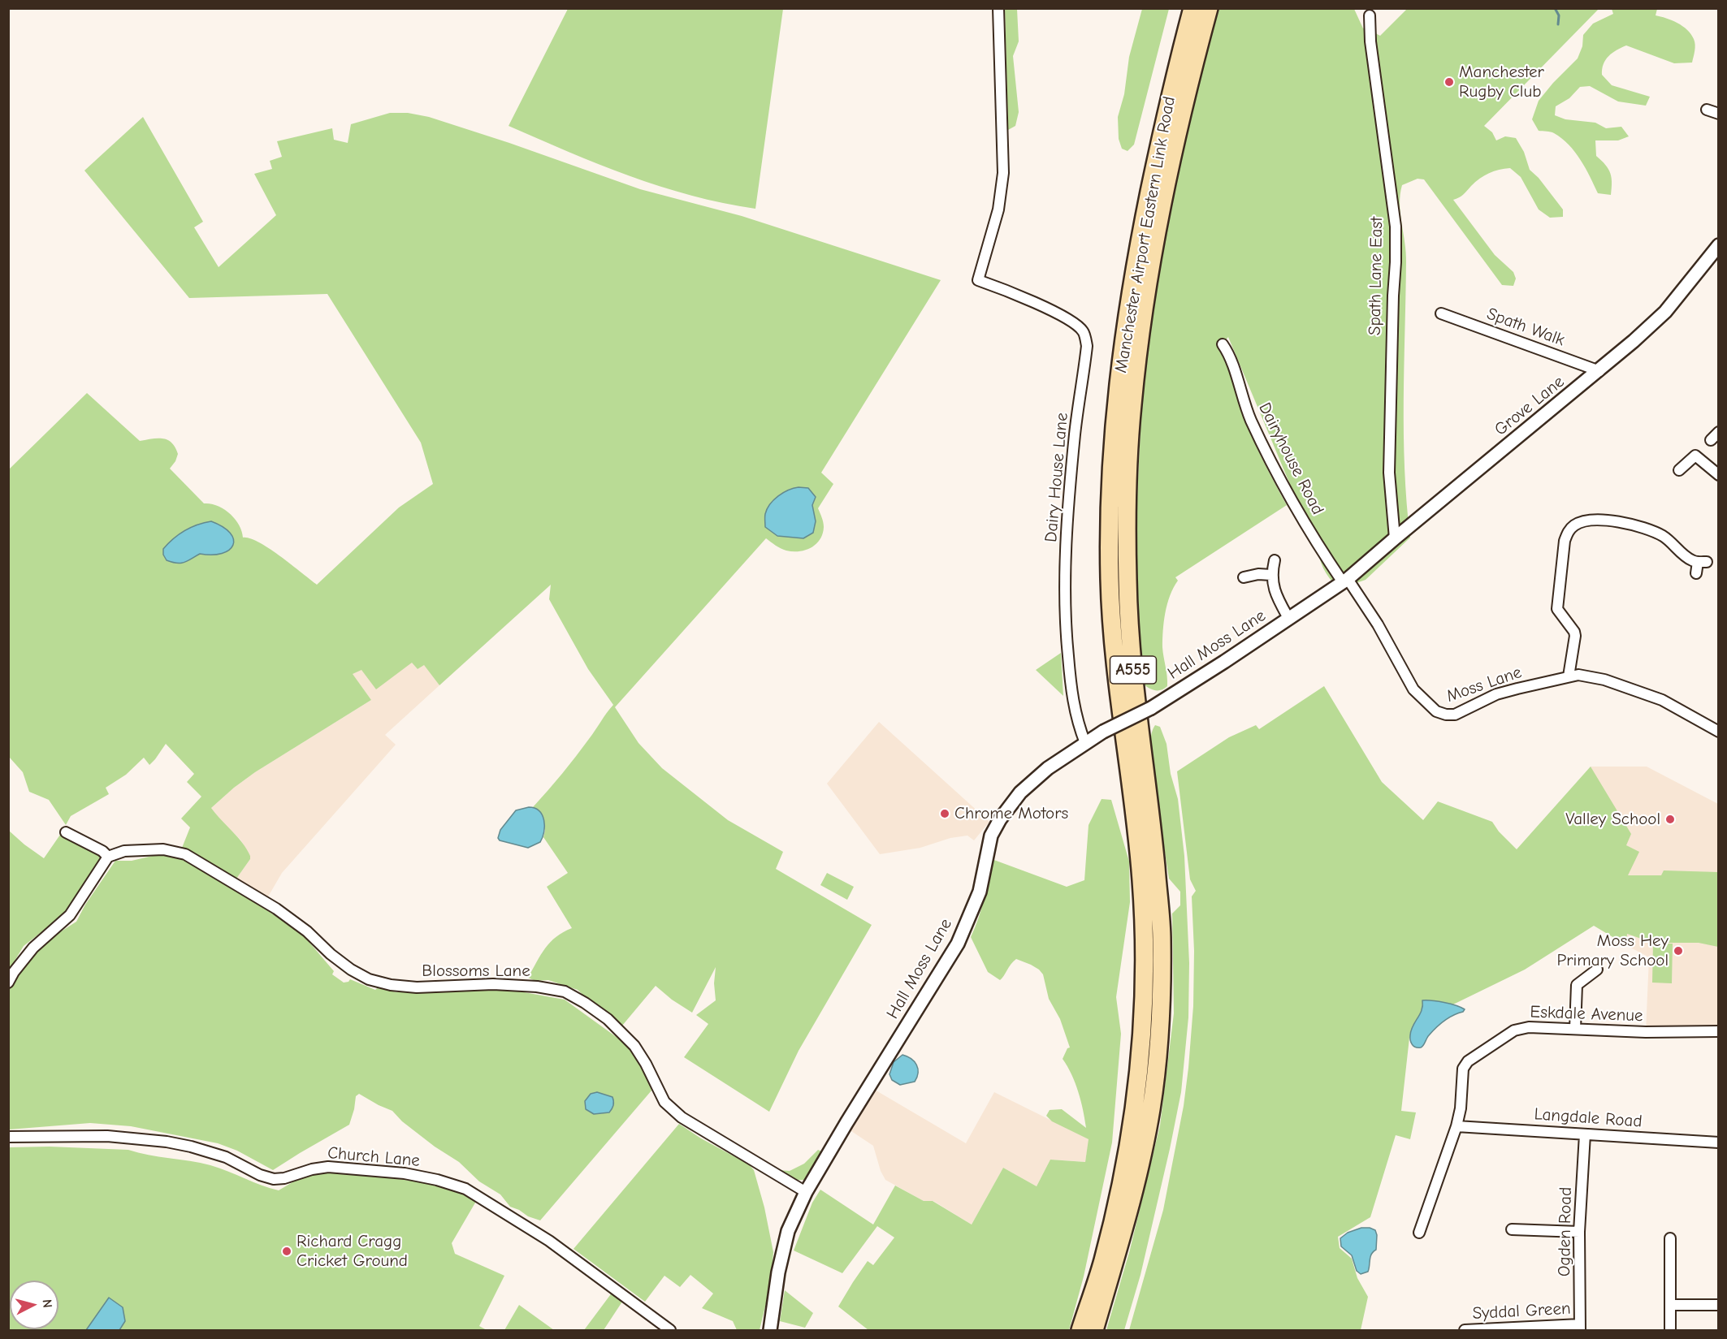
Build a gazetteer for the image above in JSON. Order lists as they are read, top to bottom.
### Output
{
  "streets": {
    "highway": ["Manchester Airport Eastern Link Road", "A555"],
    "street": [
      "Spath Lane East",
      "Spath Walk",
      "Grove Lane",
      "Dairyhouse Road",
      "Dairy House Lane",
      "Hall Moss Lane",
      "Moss Lane",
      "Blossoms Lane",
      "Eskdale Avenue",
      "Langdale Road",
      "Church Lane",
      "Ogden Road",
      "Syddal Green"
    ]
  },
  "crossings": [
    ["Spath Lane East", "Grove Lane"],
    ["Spath Walk", "Grove Lane"],
    ["Grove Lane", "Dairyhouse Road"],
    ["Grove Lane", "Hall Moss Lane"],
    ["Grove Lane", "Moss Lane"],
    ["Dairyhouse Road", "Hall Moss Lane"],
    ["Dairyhouse Road", "Moss Lane"],
    ["Dairy House Lane", "Hall Moss Lane"],
    ["Hall Moss Lane", "Moss Lane"],
    ["Hall Moss Lane", "Blossoms Lane"],
    ["Eskdale Avenue", "Langdale Road"],
    ["Langdale Road", "Ogden Road"],
    ["Ogden Road", "Syddal Green"]
  ],
  "places": [
    "Manchester Rugby Club",
    "Chrome Motors",
    "Valley School",
    "Moss Hey Primary School",
    "Richard Cragg Cricket Ground"
  ],
  "north": "right"
}
